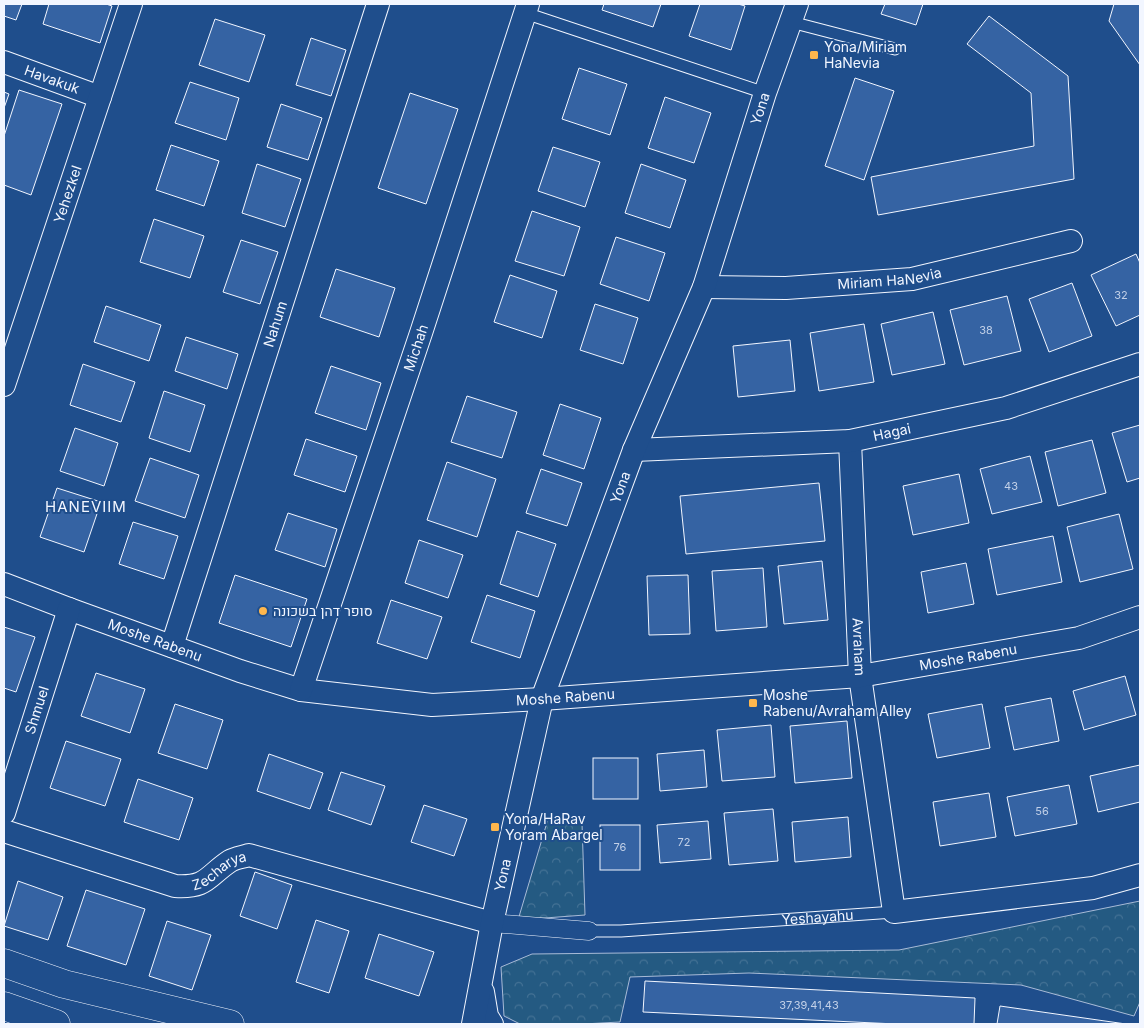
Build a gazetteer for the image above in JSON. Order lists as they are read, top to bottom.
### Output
{
  "streets": {
    "street": [
      "Havakuk",
      "Yona",
      "Yehezkel",
      "Miriam HaNevia",
      "Nahum",
      "Michah",
      "Hagai",
      "Moshe Rabenu",
      "Avraham",
      "Shmuel",
      "Zecharya",
      "Yeshayahu"
    ]
  },
  "crossings": [
    ["Havakuk", "Yehezkel"],
    ["Yona", "Miriam HaNevia"],
    ["Yona", "Hagai"],
    ["Yona", "Moshe Rabenu"],
    ["Yona", "Zecharya"],
    ["Yona", "Yeshayahu"],
    ["Nahum", "Moshe Rabenu"],
    ["Michah", "Moshe Rabenu"],
    ["Hagai", "Avraham"],
    ["Moshe Rabenu", "Avraham"],
    ["Moshe Rabenu", "Shmuel"],
    ["Avraham", "Yeshayahu"],
    ["Zecharya", "Yeshayahu"]
  ],
  "districts": ["HANEVIIM"],
  "places": {
    "transit": ["Yona/Miriam HaNevia", "Moshe Rabenu/Avraham Alley", "Yona/HaRav Yoram Abargel"],
    "other": ["סופר דהן בשכונה"]
  },
  "house_numbers": [
    "32",
    "38",
    "43",
    "56",
    "72",
    "76",
    "37,39,41,43"
  ]
}
